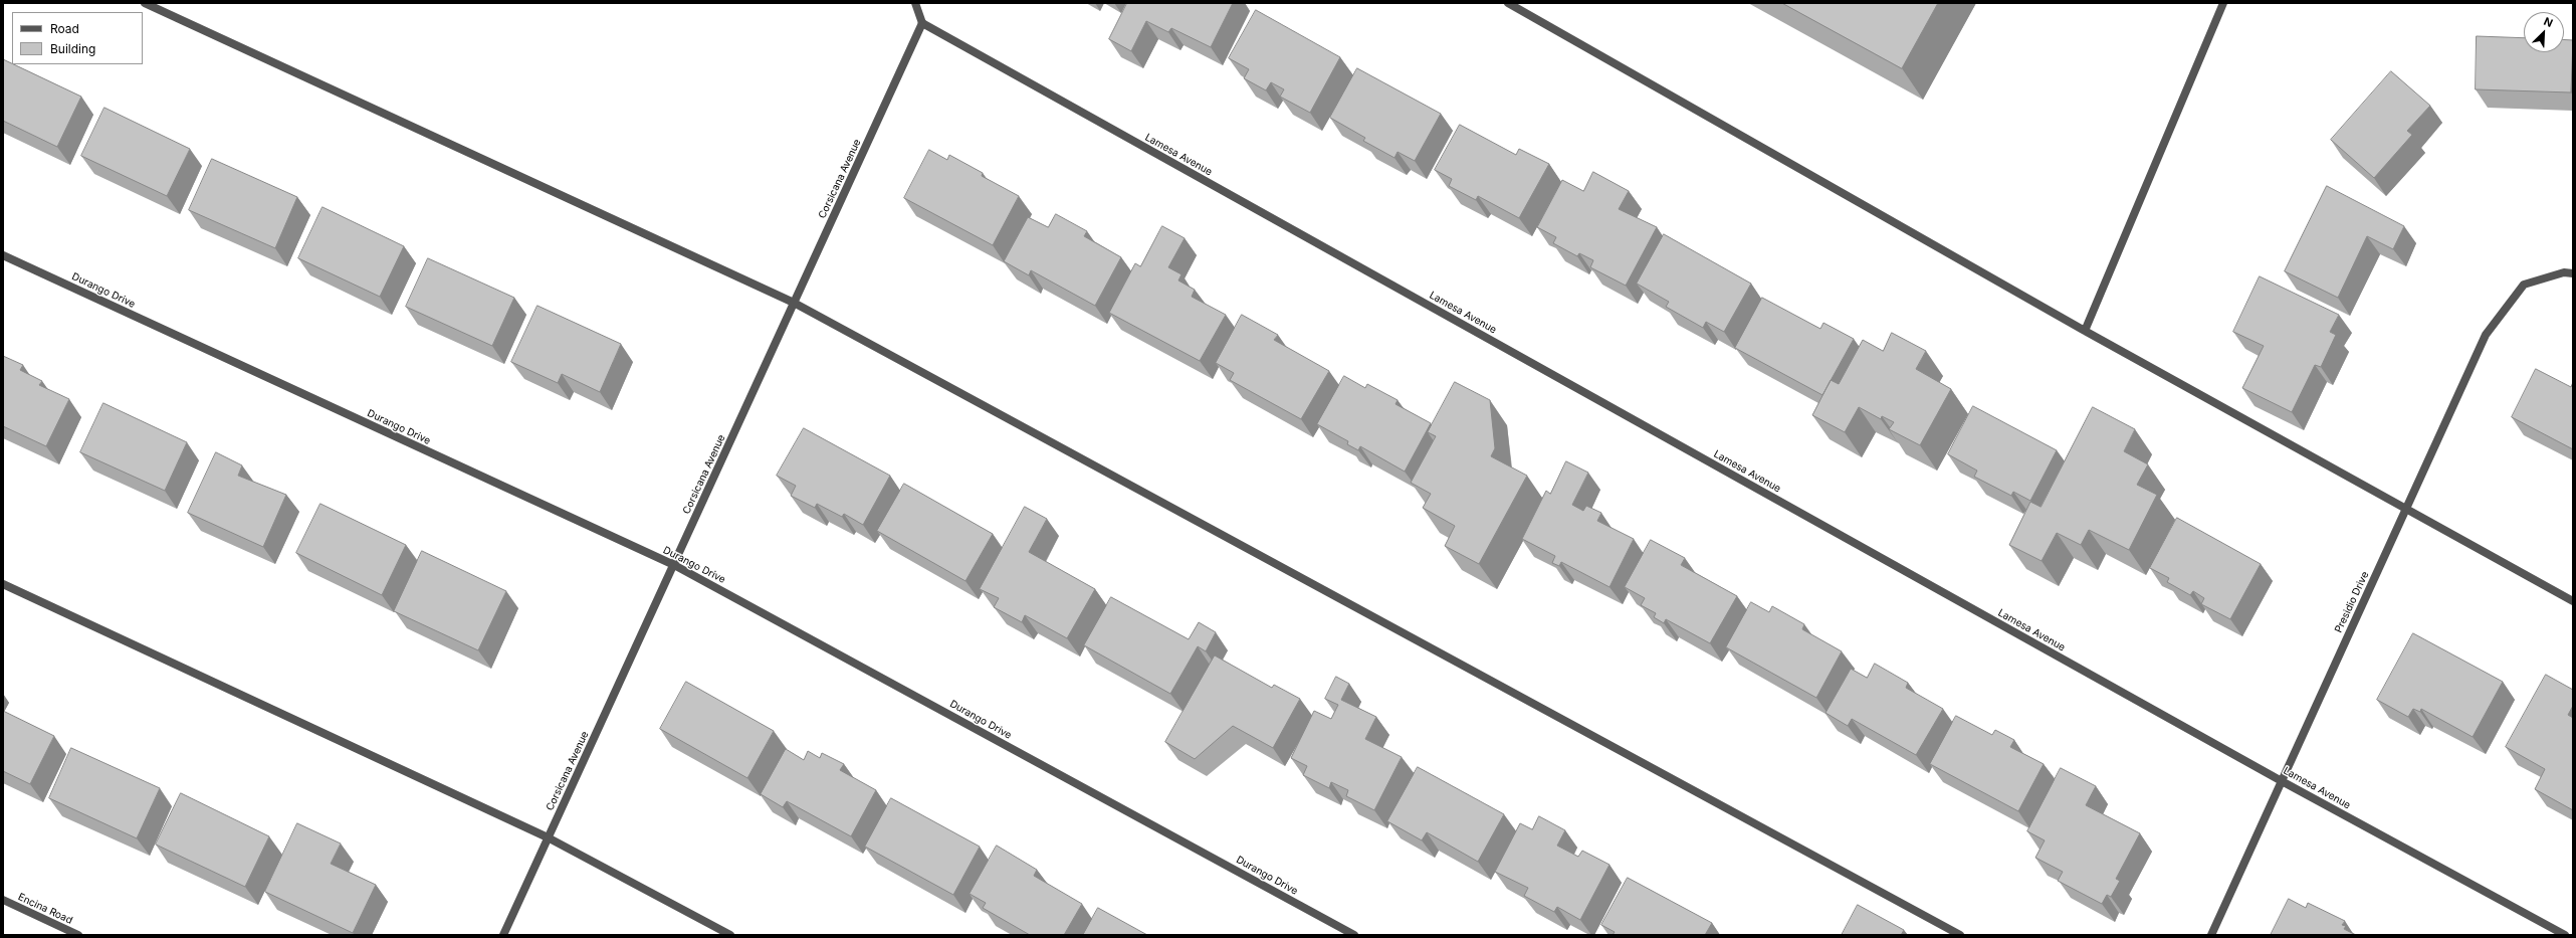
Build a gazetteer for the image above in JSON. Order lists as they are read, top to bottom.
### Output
{
  "streets": {
    "street": [
      "Lamesa Avenue",
      "Corsicana Avenue",
      "Durango Drive",
      "Presidio Drive",
      "Encina Road"
    ]
  },
  "crossings": [
    ["Lamesa Avenue", "Corsicana Avenue"],
    ["Lamesa Avenue", "Presidio Drive"],
    ["Corsicana Avenue", "Durango Drive"]
  ],
  "legend": ["Road", "Building"],
  "north": "top right"
}
